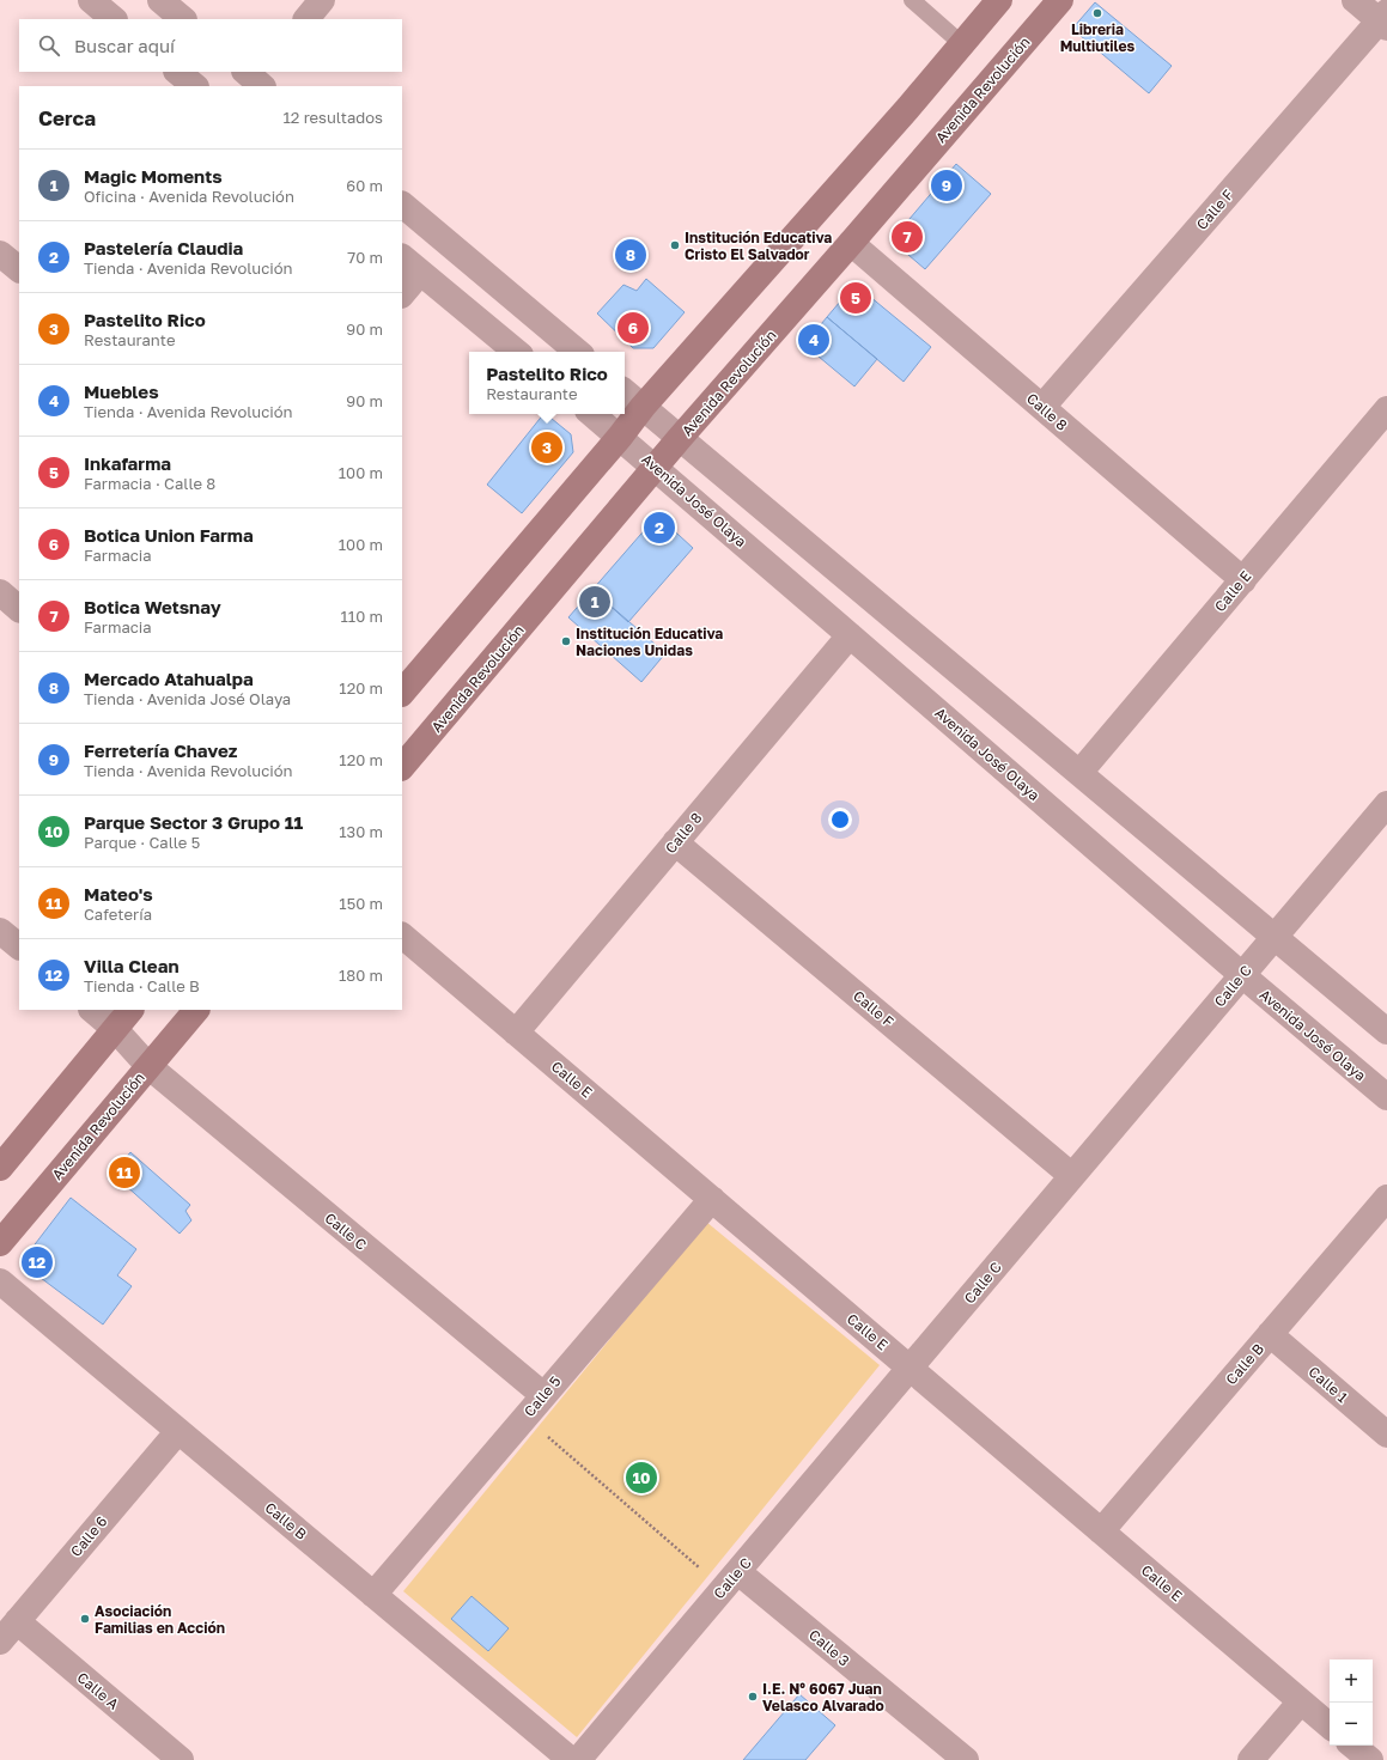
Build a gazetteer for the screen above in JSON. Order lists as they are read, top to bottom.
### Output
{
  "streets": {
    "street": [
      "Avenida Revolución",
      "Calle F",
      "Calle 8",
      "Avenida José Olaya",
      "Calle E",
      "Calle C",
      "Calle B",
      "Calle 1",
      "Calle 5",
      "Calle 6",
      "Calle 3",
      "Calle A"
    ]
  },
  "crossings": [
    ["Avenida Revolución", "Calle 8"],
    ["Avenida Revolución", "Avenida José Olaya"],
    ["Avenida Revolución", "Calle C"],
    ["Calle F", "Calle 8"],
    ["Calle F", "Calle C"],
    ["Calle 8", "Avenida José Olaya"],
    ["Calle 8", "Calle E"],
    ["Avenida José Olaya", "Calle C"],
    ["Calle E", "Calle C"],
    ["Calle E", "Calle B"],
    ["Calle E", "Calle 5"],
    ["Calle C", "Calle 5"],
    ["Calle C", "Calle 3"],
    ["Calle B", "Calle 1"],
    ["Calle B", "Calle 5"],
    ["Calle B", "Calle 6"],
    ["Calle 6", "Calle A"]
  ],
  "places": [
    "Libreria Multiutiles",
    "Institución Educativa Cristo El Salvador",
    "Institución Educativa Naciones Unidas",
    "Asociación Familias en Acción",
    "I.E. N° 6067 Juan Velasco Alvarado"
  ],
  "page": {
    "search": "Buscar aquí",
    "heading": ["Cerca", "12 resultados"],
    "list": [
      {
        "mark": "1",
        "name": "Magic Moments",
        "note": "Oficina · Avenida Revolución",
        "value": "60 m"
      },
      {
        "mark": "2",
        "name": "Pastelería Claudia",
        "note": "Tienda · Avenida Revolución",
        "value": "70 m"
      },
      {
        "mark": "3",
        "name": "Pastelito Rico",
        "note": "Restaurante",
        "value": "90 m"
      },
      {
        "mark": "4",
        "name": "Muebles",
        "note": "Tienda · Avenida Revolución",
        "value": "90 m"
      },
      {
        "mark": "5",
        "name": "Inkafarma",
        "note": "Farmacia · Calle 8",
        "value": "100 m"
      },
      {
        "mark": "6",
        "name": "Botica Union Farma",
        "note": "Farmacia",
        "value": "100 m"
      },
      {
        "mark": "7",
        "name": "Botica Wetsnay",
        "note": "Farmacia",
        "value": "110 m"
      },
      {
        "mark": "8",
        "name": "Mercado Atahualpa",
        "note": "Tienda · Avenida José Olaya",
        "value": "120 m"
      },
      {
        "mark": "9",
        "name": "Ferretería Chavez",
        "note": "Tienda · Avenida Revolución",
        "value": "120 m"
      },
      {
        "mark": "10",
        "name": "Parque Sector 3 Grupo 11",
        "note": "Parque · Calle 5",
        "value": "130 m"
      },
      {
        "mark": "11",
        "name": "Mateo's",
        "note": "Cafetería",
        "value": "150 m"
      },
      {
        "mark": "12",
        "name": "Villa Clean",
        "note": "Tienda · Calle B",
        "value": "180 m"
      }
    ],
    "pins": [
      "9",
      "7",
      "8",
      "5",
      "6",
      "4",
      "3",
      "2",
      "1",
      "11",
      "12",
      "10"
    ],
    "popup": ["Pastelito Rico", "Restaurante"],
    "map_buttons": ["+", "−"]
  }
}
